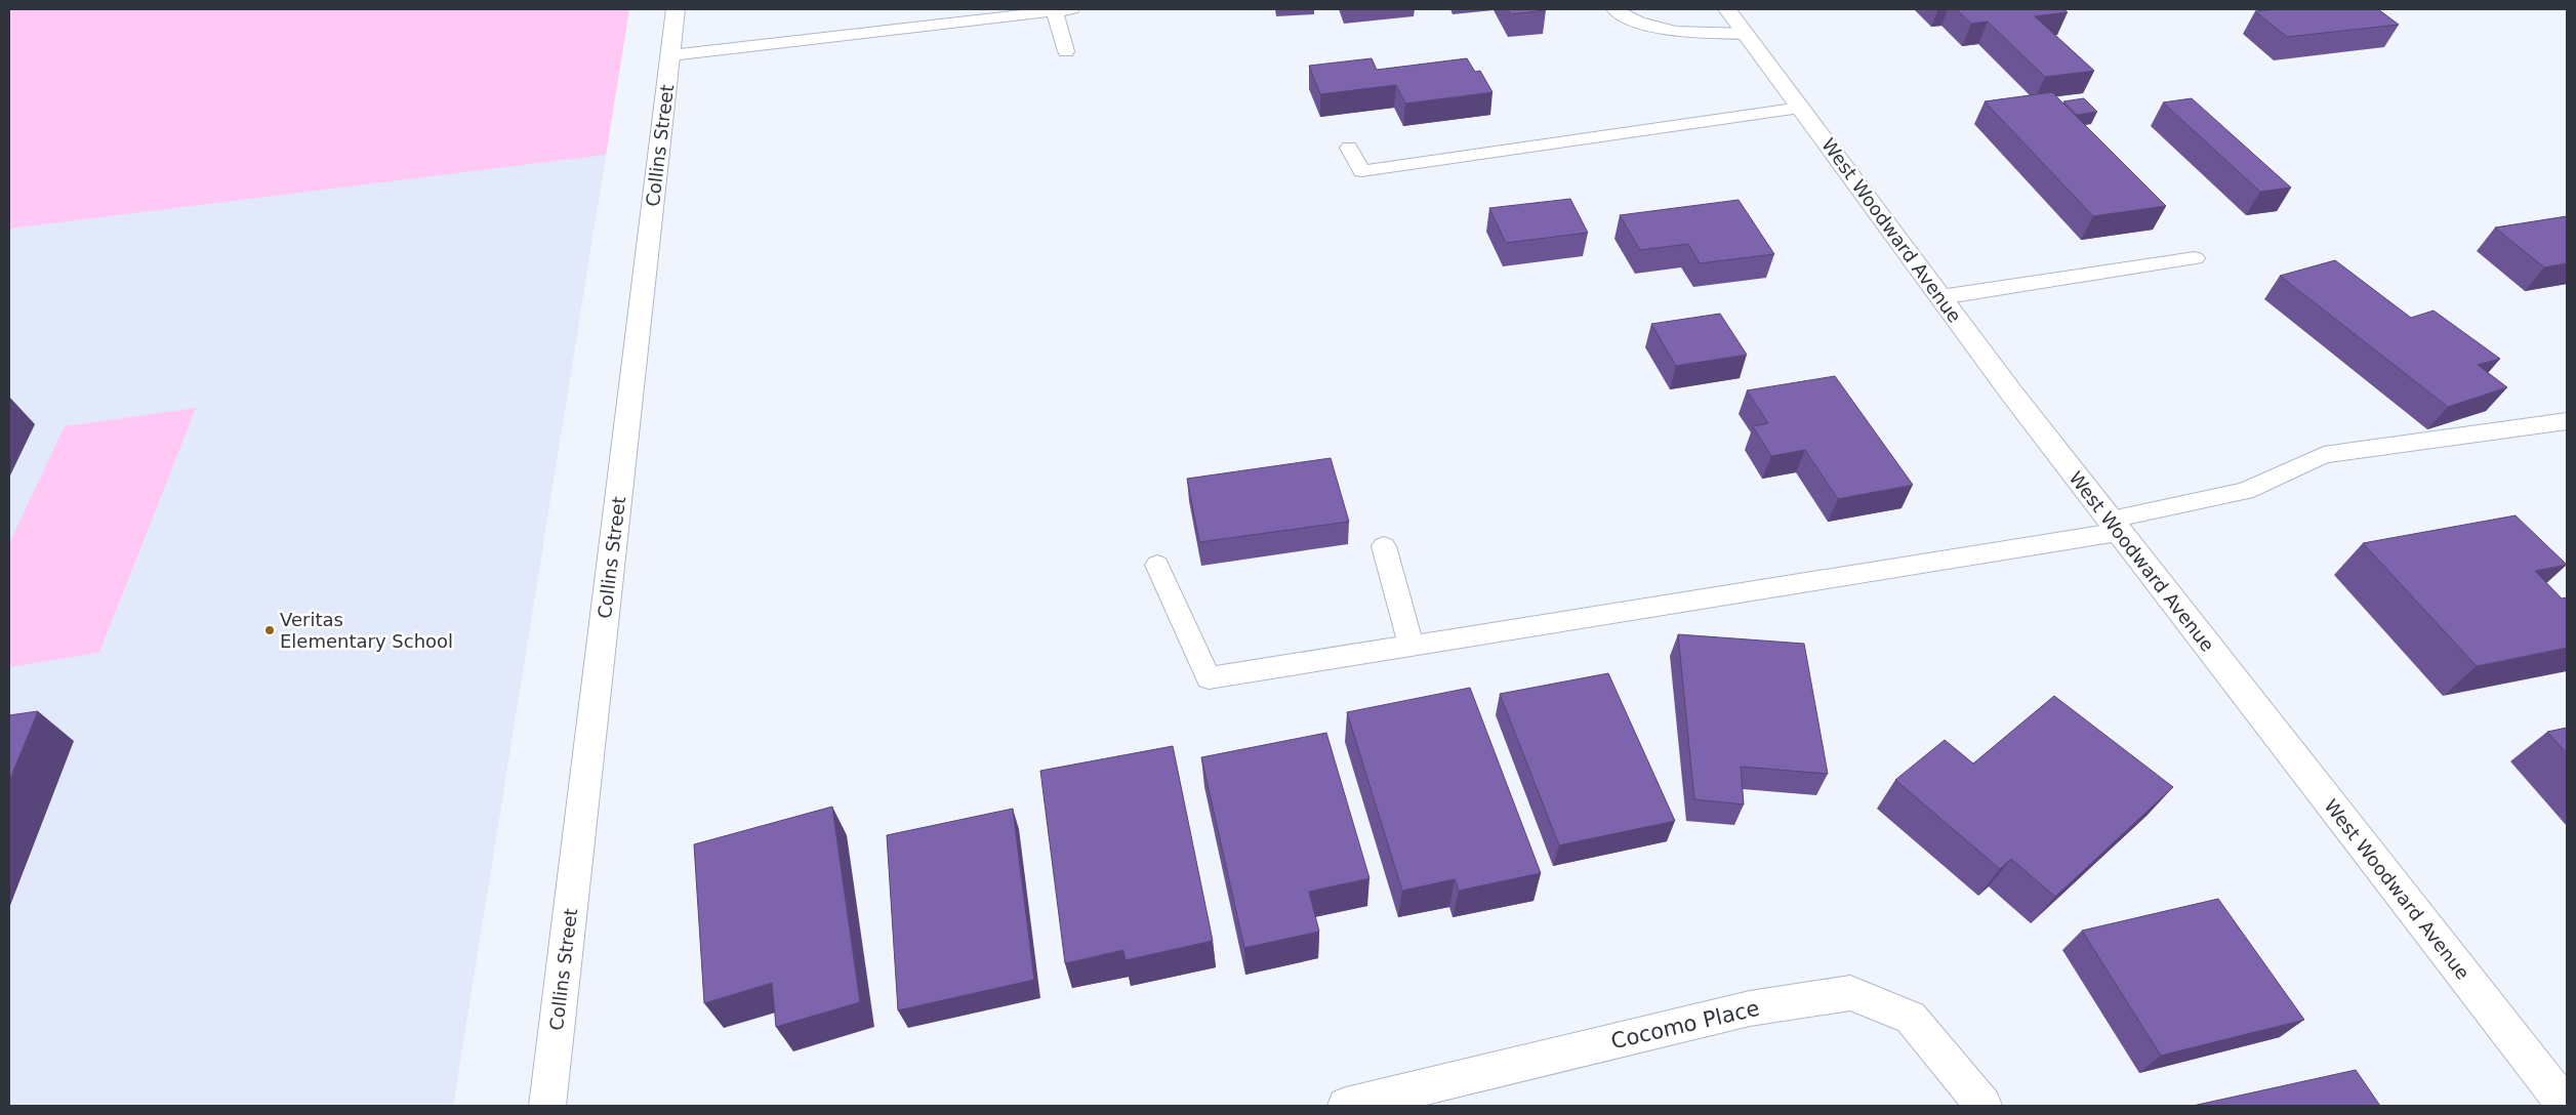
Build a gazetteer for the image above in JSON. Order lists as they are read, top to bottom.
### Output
{
  "streets": {
    "street": ["Collins Street", "West Woodward Avenue", "Cocomo Place"]
  },
  "places": ["Veritas Elementary School"]
}
